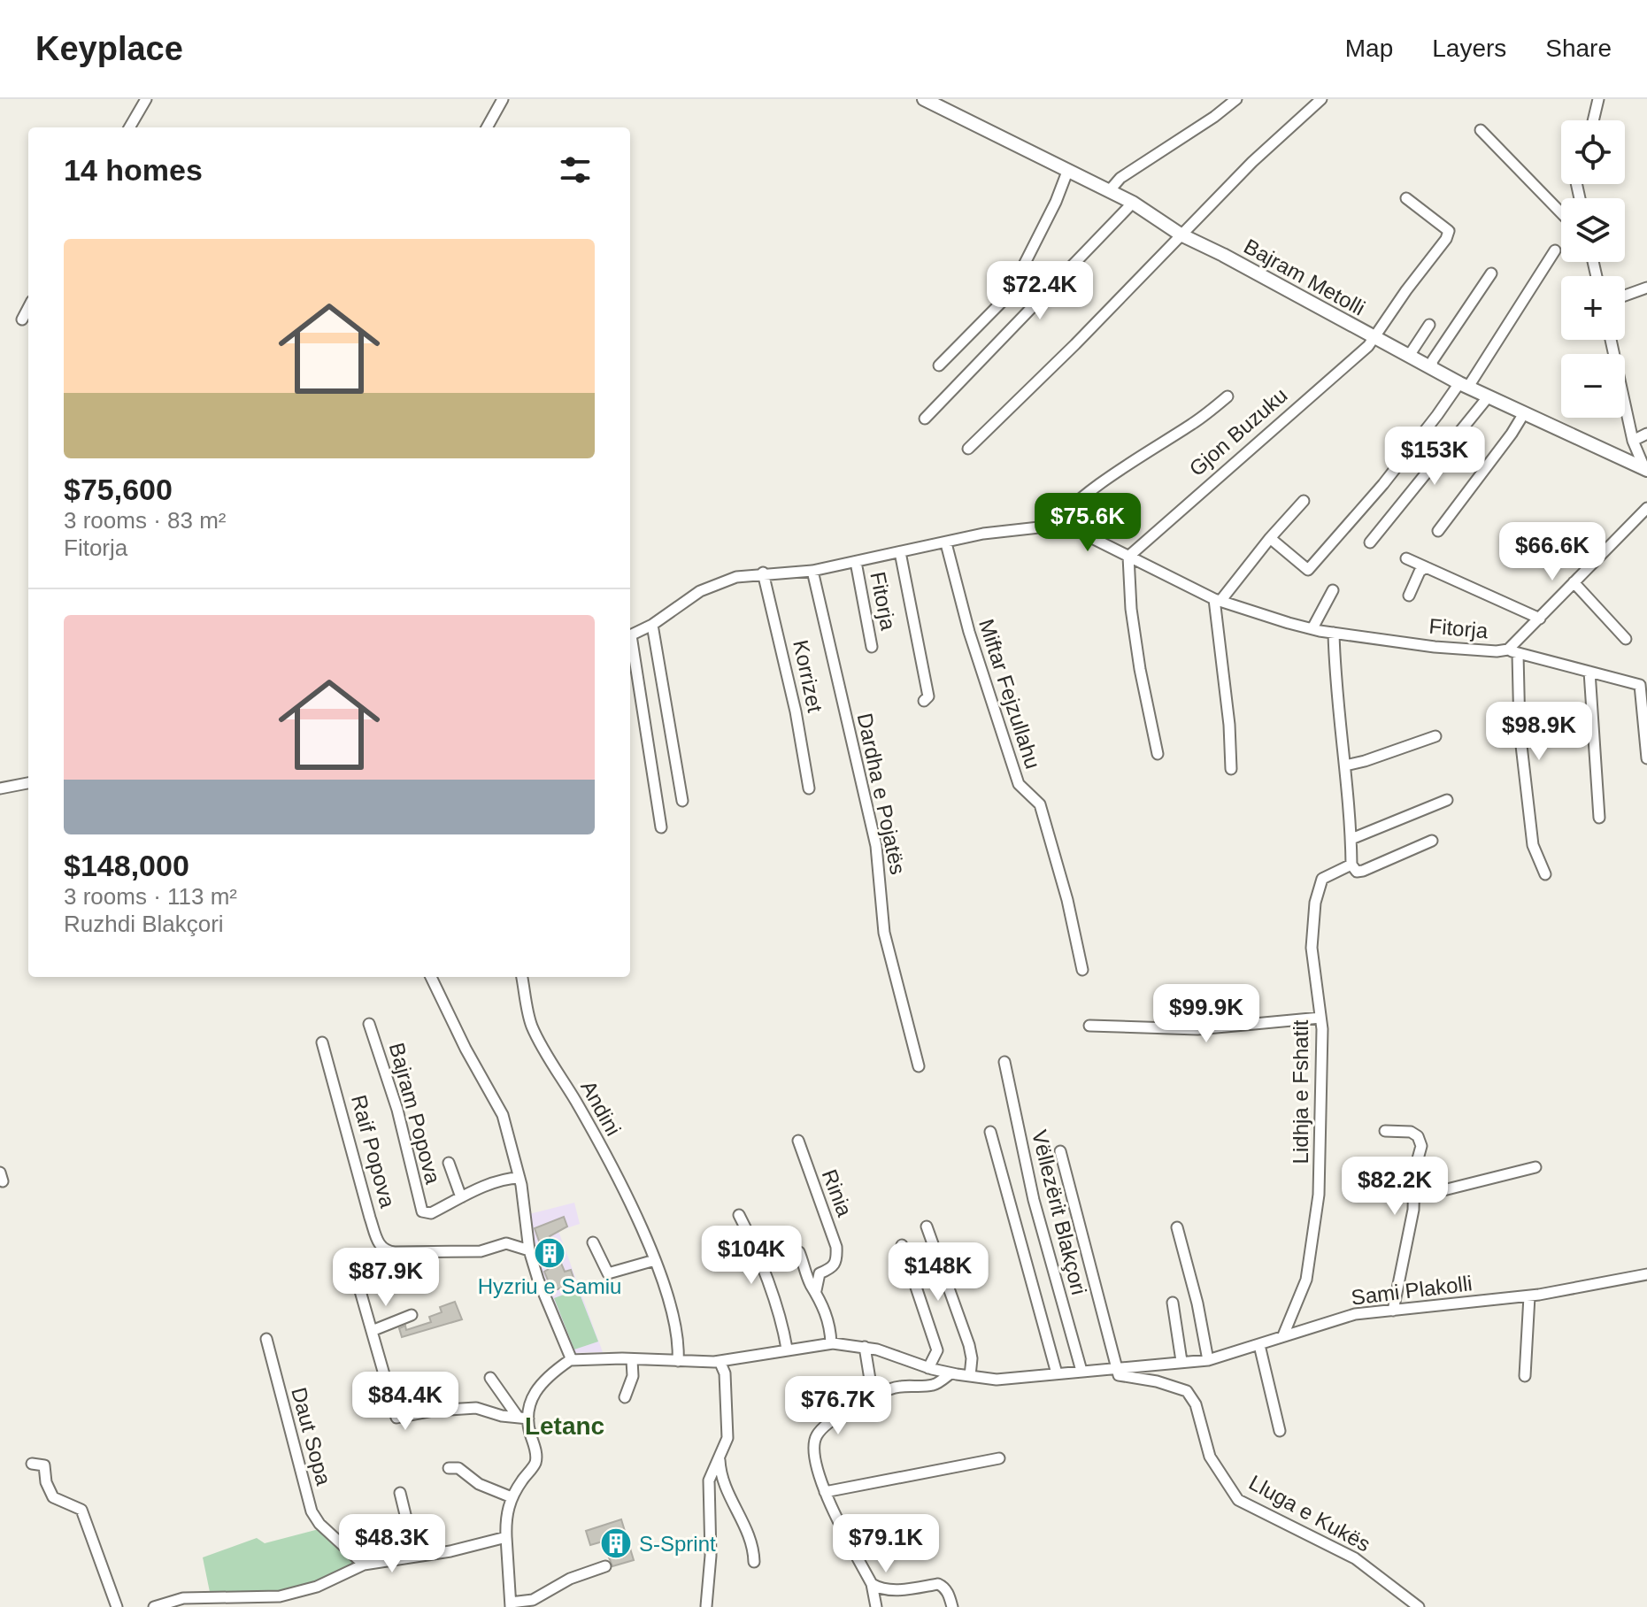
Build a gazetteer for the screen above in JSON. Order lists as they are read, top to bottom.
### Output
{
  "streets": {
    "main road": ["Bajram Metolli"],
    "street": [
      "Gjon Buzuku",
      "Fitorja",
      "Korrizet",
      "Miftar Fejzullahu",
      "Dardha e Pojatës",
      "Lidhja e Fshatit",
      "Andini",
      "Bajram Popova",
      "Raif Popova",
      "Rinia",
      "Vëllezërit Blakçori",
      "Sami Plakolli",
      "Daut Sopa",
      "Lluga e Kukës"
    ]
  },
  "crossings": [
    ["Bajram Metolli", "Gjon Buzuku"],
    ["Gjon Buzuku", "Fitorja"],
    ["Fitorja", "Miftar Fejzullahu"],
    ["Fitorja", "Dardha e Pojatës"],
    ["Lidhja e Fshatit", "Sami Plakolli"],
    ["Andini", "Sami Plakolli"],
    ["Vëllezërit Blakçori", "Sami Plakolli"],
    ["Sami Plakolli", "Lluga e Kukës"]
  ],
  "districts": ["Letanc"],
  "places": {
    "building": ["Hyzriu e Samiu", "S-Sprint"]
  },
  "page": {
    "header": "Keyplace",
    "nav": ["Map", "Layers", "Share"],
    "map_buttons": ["+", "−"],
    "heading": "14 homes",
    "list": [
      {
        "name": "$75,600",
        "note": "3 rooms · 83 m² · Fitorja"
      },
      {
        "name": "$148,000",
        "note": "3 rooms · 113 m² · Ruzhdi Blakçori"
      }
    ],
    "price": [
      "$72.4K",
      "$153K",
      "$75.6K",
      "$66.6K",
      "$98.9K",
      "$99.9K",
      "$82.2K",
      "$104K",
      "$148K",
      "$87.9K",
      "$84.4K",
      "$76.7K",
      "$48.3K",
      "$79.1K"
    ]
  }
}
